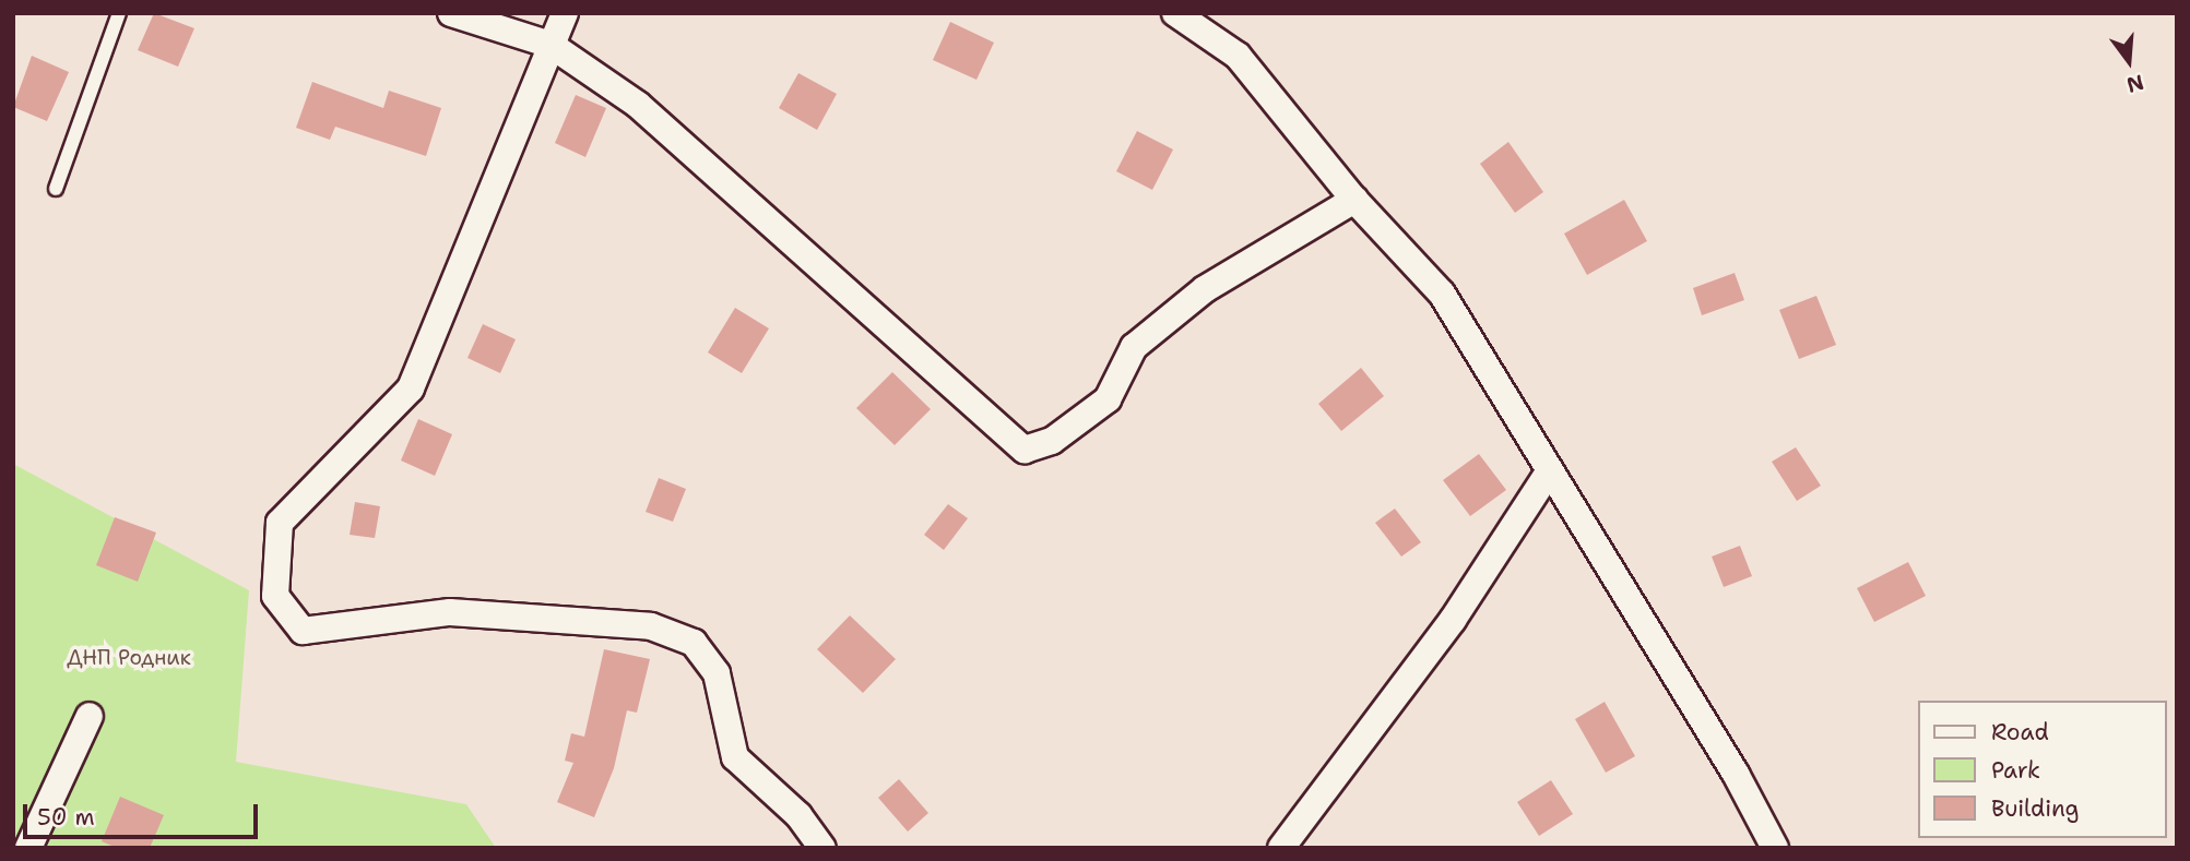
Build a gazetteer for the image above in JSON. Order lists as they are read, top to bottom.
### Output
{
  "parks": ["ДНП Родник"],
  "legend": ["Road", "Park", "Building"],
  "scale_bar": "50 m",
  "north": "bottom"
}
